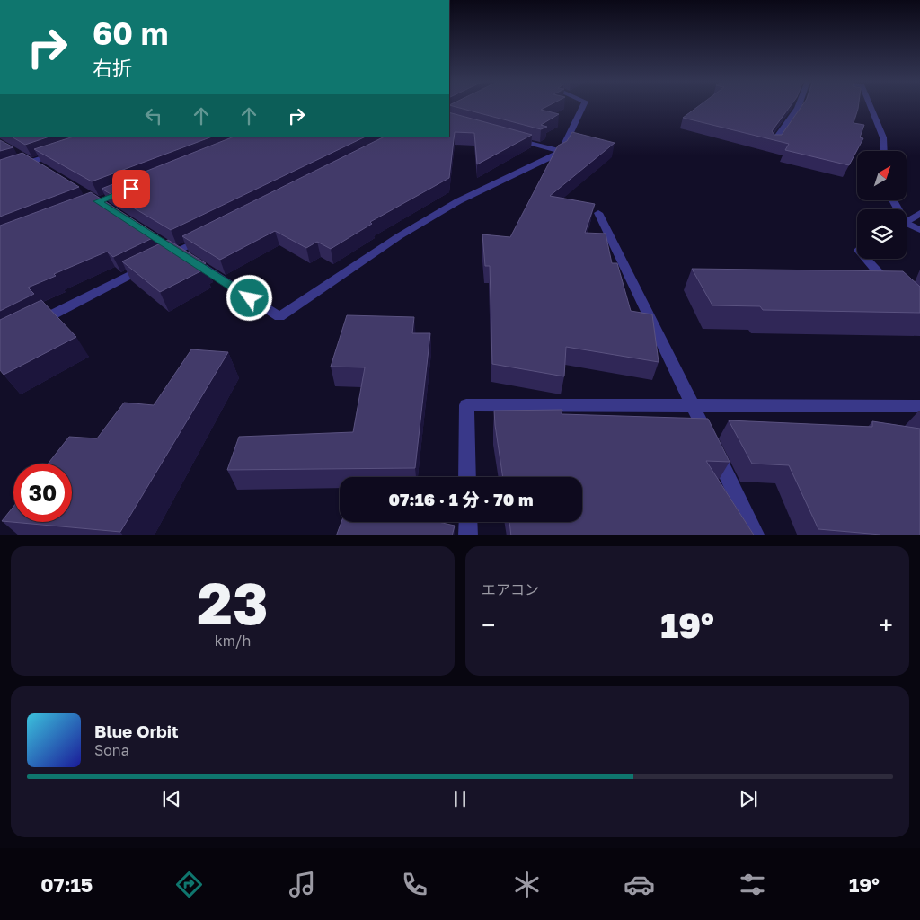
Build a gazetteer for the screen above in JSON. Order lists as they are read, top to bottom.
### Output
{
  "north": "top right",
  "page": {
    "turn": ["60 m", "右折"],
    "limit": "30",
    "trip": "07:16 · 1 分 · 70 m",
    "tile": [
      ["23", "km/h"],
      "エアコン"
    ],
    "heat": ["−", "19°", "+"],
    "song": ["Blue Orbit", "Sona"],
    "tabs": ["07:15", "19°"]
  }
}
